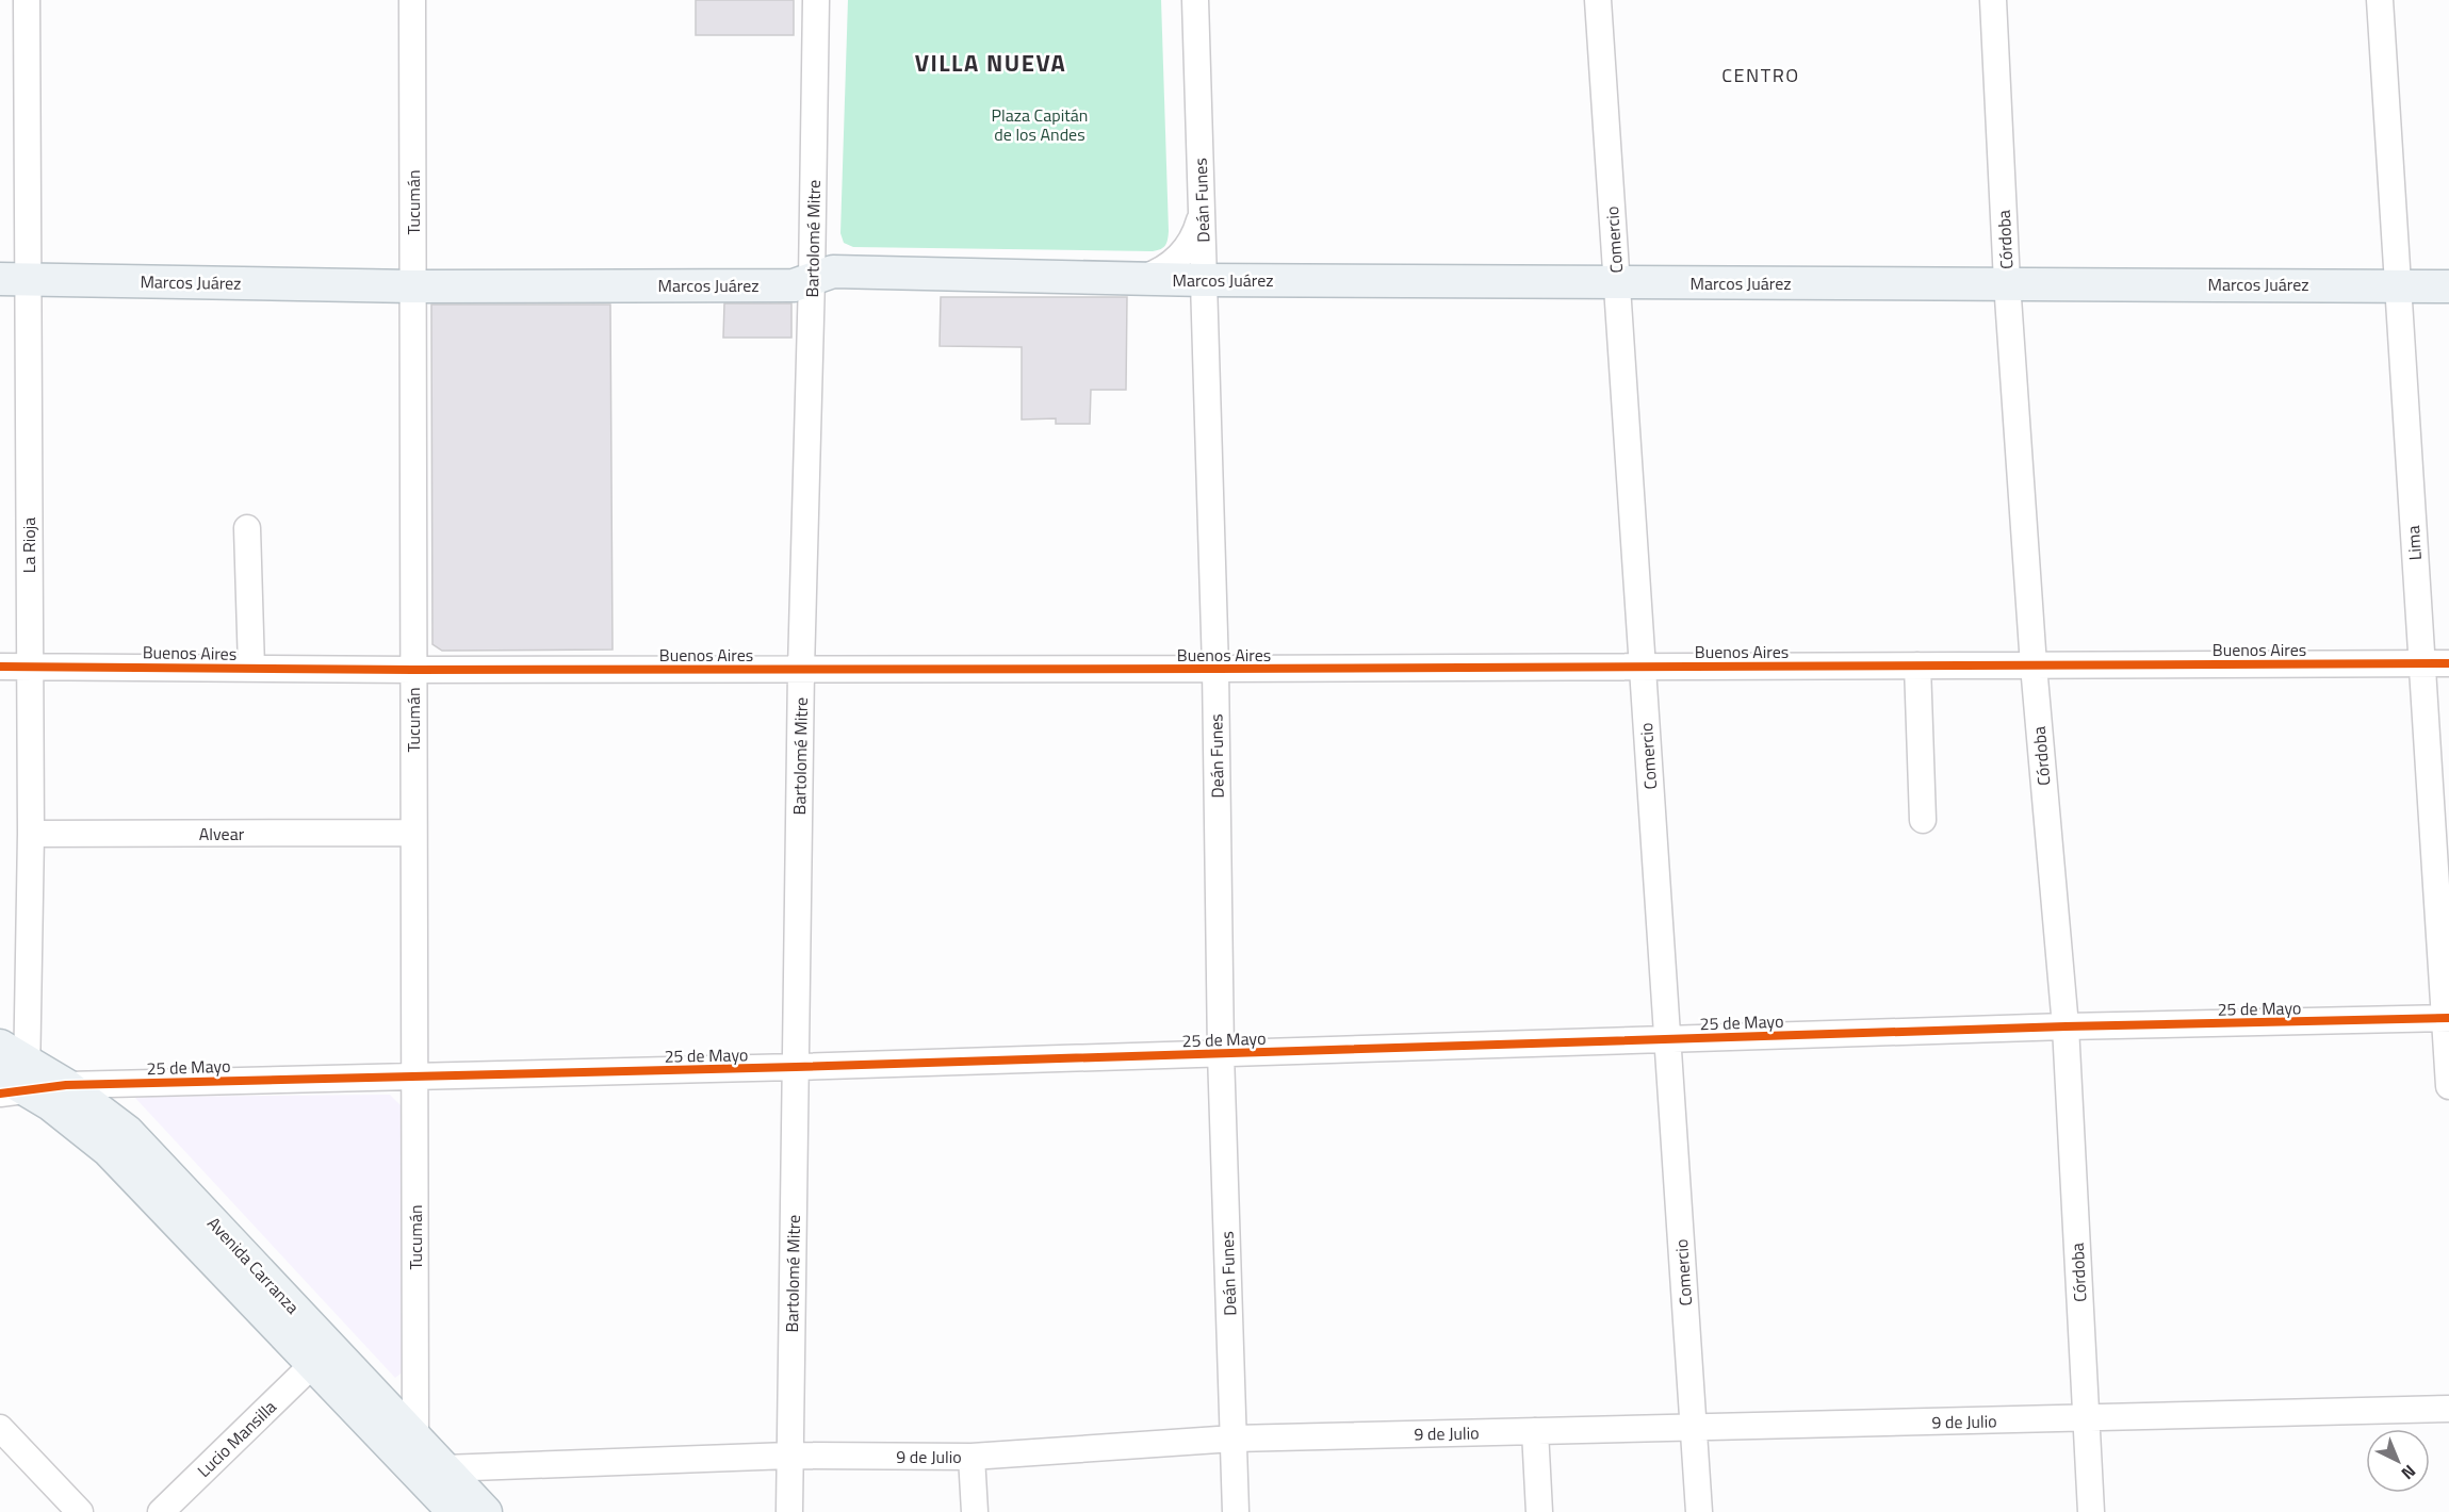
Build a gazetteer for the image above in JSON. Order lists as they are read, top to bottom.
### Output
{
  "streets": {
    "main road": ["Marcos Juárez", "Avenida Carranza"],
    "street": [
      "Deán Funes",
      "Tucumán",
      "Bartolomé Mitre",
      "Comercio",
      "Córdoba",
      "Lima",
      "La Rioja",
      "Buenos Aires",
      "Alvear",
      "25 de Mayo",
      "9 de Julio",
      "Lucio Mansilla"
    ]
  },
  "crossings": [
    ["Deán Funes", "Marcos Juárez"],
    ["Deán Funes", "Buenos Aires"],
    ["Deán Funes", "25 de Mayo"],
    ["Deán Funes", "9 de Julio"],
    ["Tucumán", "Marcos Juárez"],
    ["Tucumán", "Buenos Aires"],
    ["Tucumán", "Alvear"],
    ["Tucumán", "25 de Mayo"],
    ["Tucumán", "Avenida Carranza"],
    ["Bartolomé Mitre", "Marcos Juárez"],
    ["Bartolomé Mitre", "Buenos Aires"],
    ["Bartolomé Mitre", "25 de Mayo"],
    ["Bartolomé Mitre", "9 de Julio"],
    ["Comercio", "Marcos Juárez"],
    ["Comercio", "Buenos Aires"],
    ["Comercio", "25 de Mayo"],
    ["Comercio", "9 de Julio"],
    ["Córdoba", "Marcos Juárez"],
    ["Córdoba", "Buenos Aires"],
    ["Córdoba", "25 de Mayo"],
    ["Córdoba", "9 de Julio"],
    ["Marcos Juárez", "Lima"],
    ["Marcos Juárez", "La Rioja"],
    ["Lima", "Buenos Aires"],
    ["Lima", "25 de Mayo"],
    ["La Rioja", "Buenos Aires"],
    ["La Rioja", "Alvear"],
    ["La Rioja", "Avenida Carranza"],
    ["25 de Mayo", "Avenida Carranza"],
    ["Avenida Carranza", "9 de Julio"],
    ["Avenida Carranza", "Lucio Mansilla"]
  ],
  "districts": ["VILLA NUEVA", "CENTRO"],
  "parks": ["Plaza Capitán de los Andes"],
  "north": "bottom right"
}
